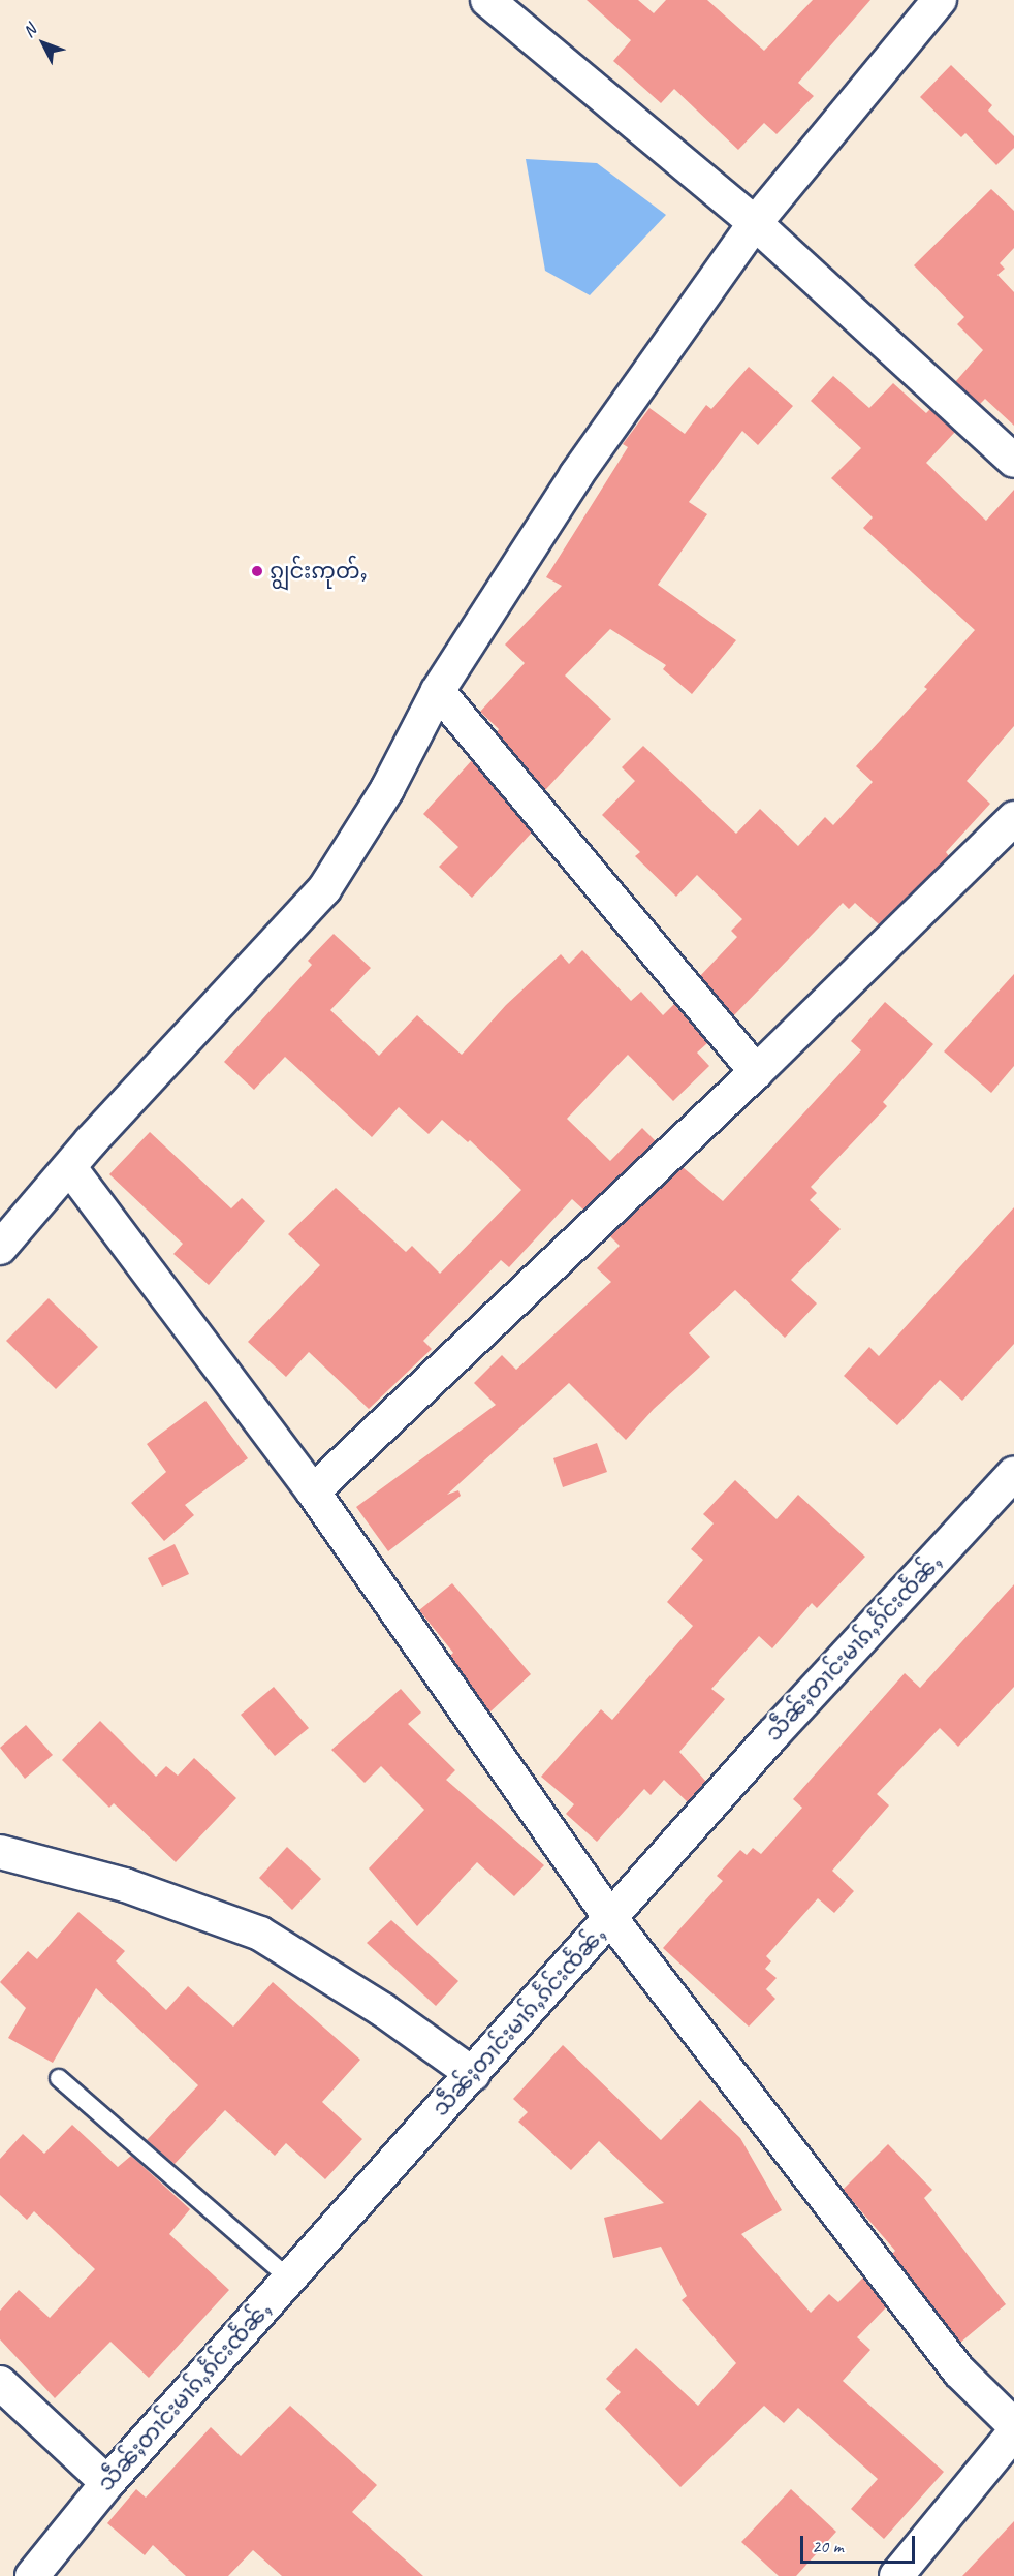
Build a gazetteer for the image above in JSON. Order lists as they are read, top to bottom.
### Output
{
  "streets": {
    "street": ["သဵၼ်ႈတၢင်းမၢၵ်ႇၵႅင်းၸႅၼ်ႇ"]
  },
  "places": ["ၵျွင်းဢုတ်ႇ"],
  "scale_bar": "20 m",
  "north": "top left"
}
